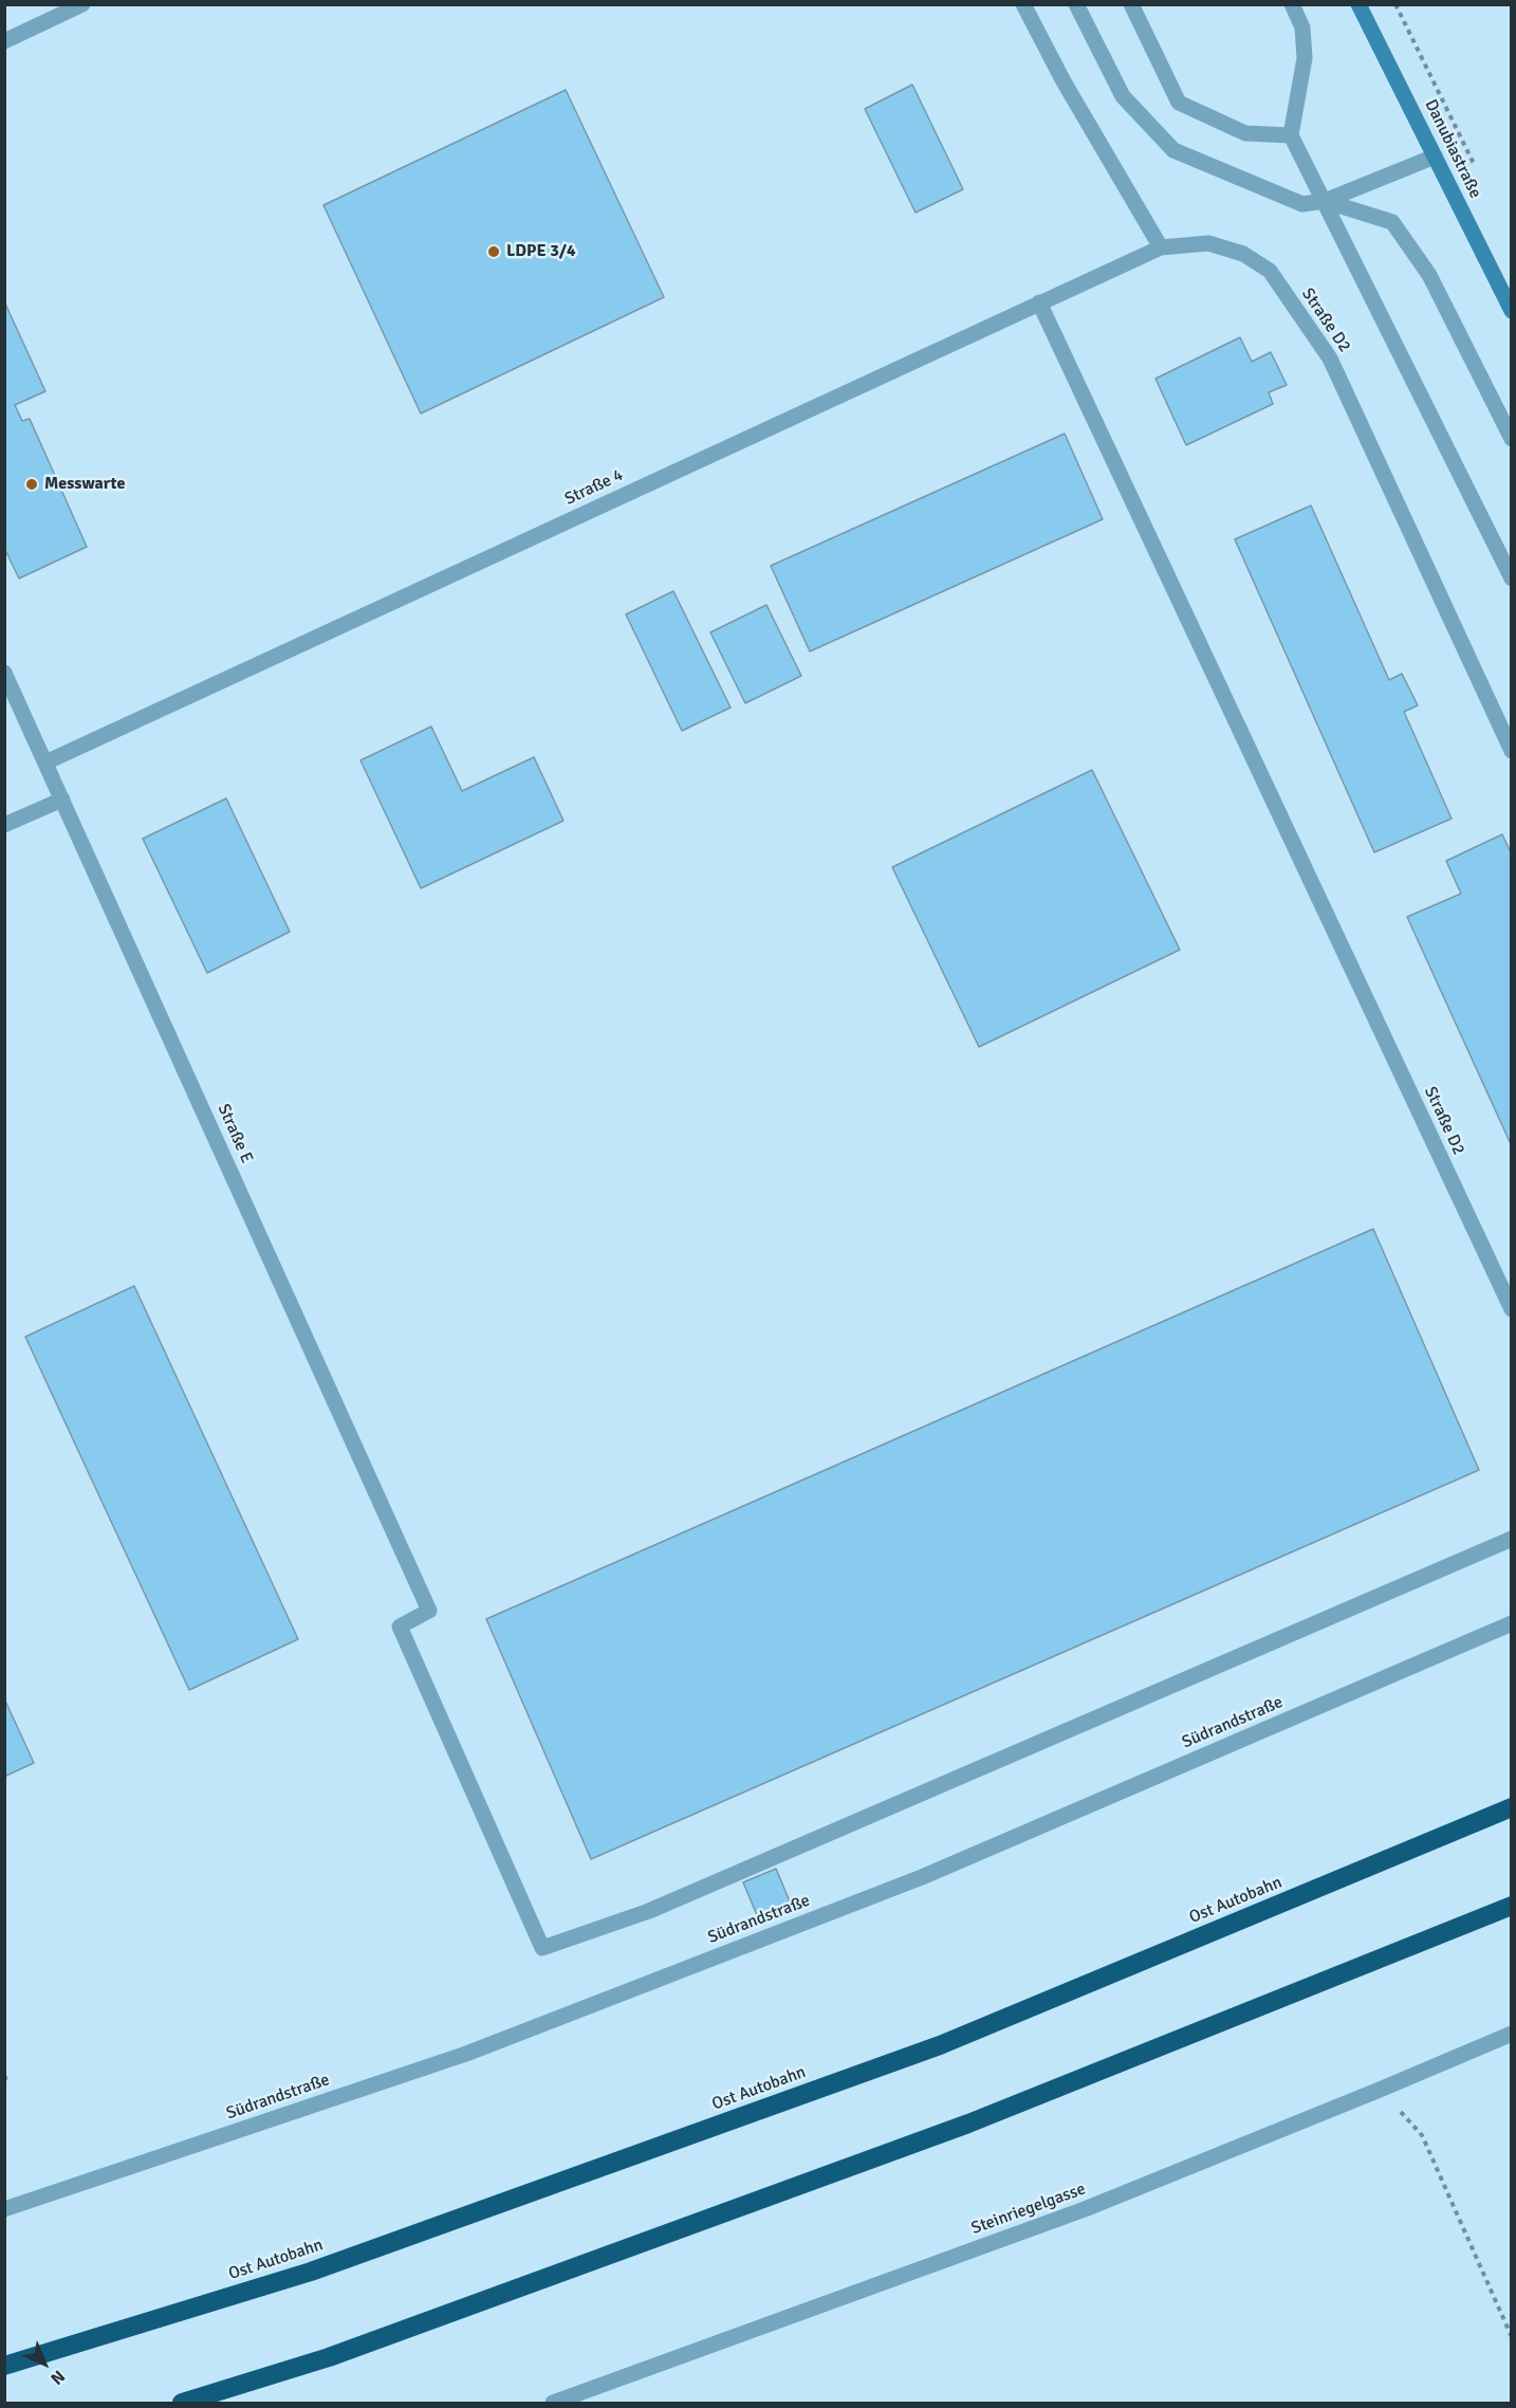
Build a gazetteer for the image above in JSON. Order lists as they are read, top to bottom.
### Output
{
  "streets": {
    "highway": ["Ost Autobahn"],
    "street": [
      "Danubiastraße",
      "Straße D2",
      "Straße 4",
      "Straße E",
      "Südrandstraße",
      "Steinriegelgasse"
    ]
  },
  "crossings": [
    ["Straße D2", "Straße 4"],
    ["Straße 4", "Straße E"]
  ],
  "places": ["LDPE 3/4", "Messwarte"],
  "north": "bottom right"
}
